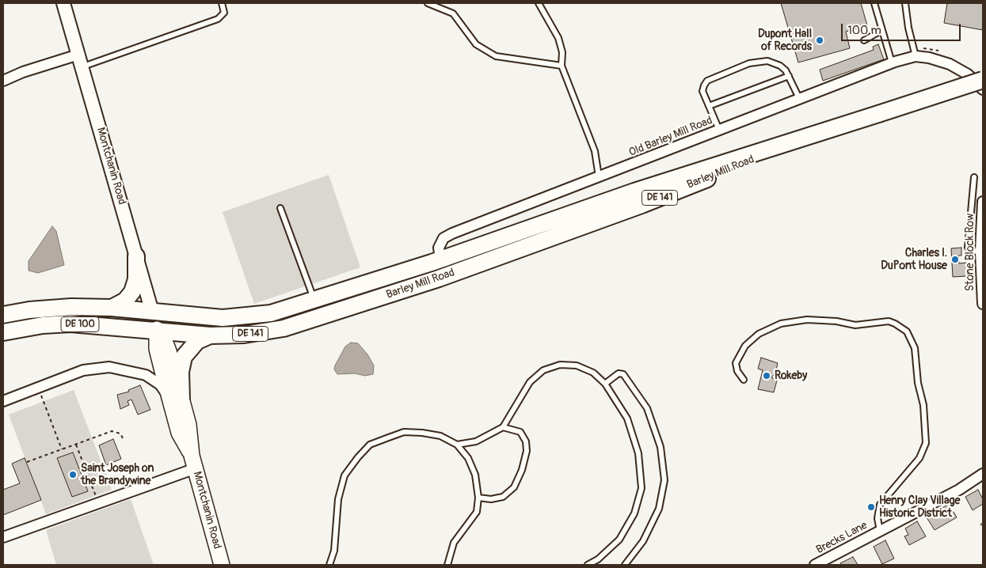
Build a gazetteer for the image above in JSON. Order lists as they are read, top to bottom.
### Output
{
  "streets": {
    "highway": ["Barley Mill Road", "DE 141", "DE 100"],
    "main road": ["Montchanin Road"],
    "street": ["Old Barley Mill Road", "Stone Block Row", "Brecks Lane"]
  },
  "crossings": [
    ["Old Barley Mill Road", "Barley Mill Road"],
    ["Montchanin Road", "Barley Mill Road"]
  ],
  "places": [
    "Dupont Hall of Records",
    "Charles I. DuPont House",
    "Rokeby",
    "Saint Joseph on the Brandywine",
    "Henry Clay Village Historic District"
  ],
  "scale_bar": "100 m"
}
